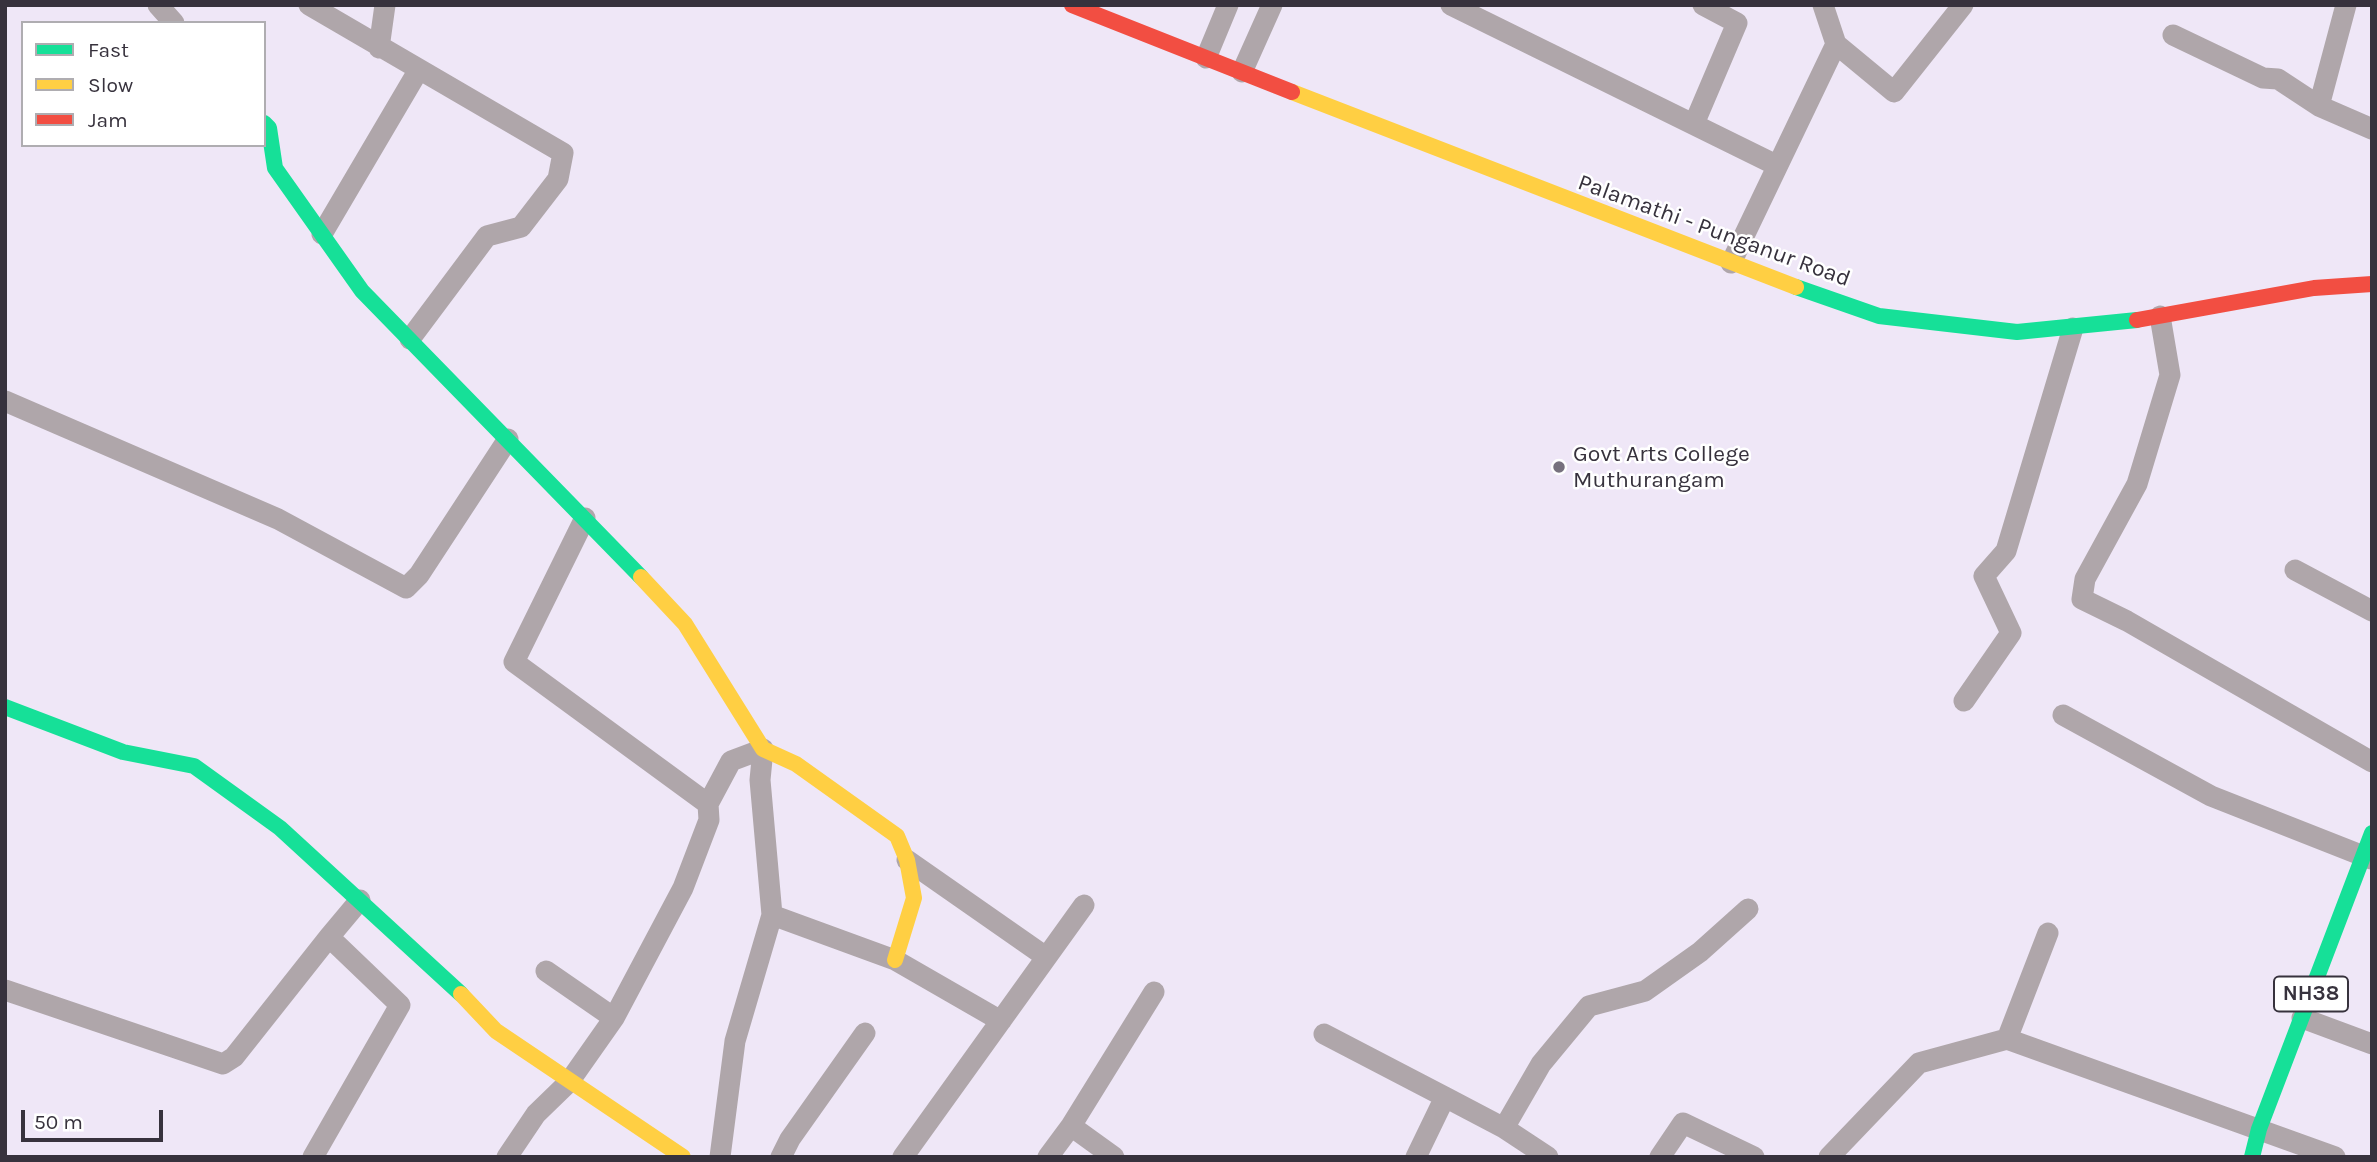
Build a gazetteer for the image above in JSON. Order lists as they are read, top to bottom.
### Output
{
  "streets": {
    "main road": ["Palamathi - Punganur Road", "NH38"]
  },
  "places": ["Govt Arts College Muthurangam"],
  "legend": ["Fast", "Slow", "Jam"],
  "scale_bar": "50 m"
}
